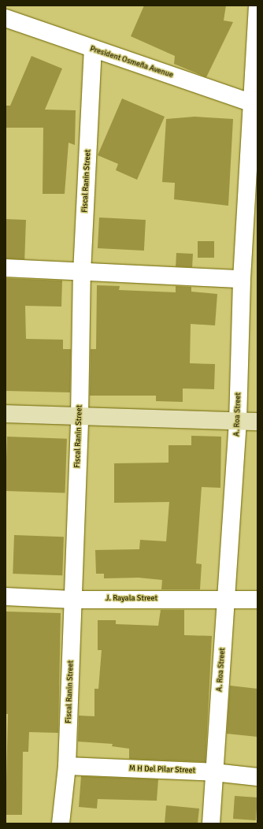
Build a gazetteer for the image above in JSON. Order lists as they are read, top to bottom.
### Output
{
  "streets": {
    "street": [
      "President Osmeña Avenue",
      "Fiscal Ranin Street",
      "A. Roa Street",
      "J. Rayala Street",
      "M H Del Pilar Street"
    ]
  },
  "crossings": [
    ["President Osmeña Avenue", "Fiscal Ranin Street"],
    ["President Osmeña Avenue", "A. Roa Street"],
    ["Fiscal Ranin Street", "J. Rayala Street"],
    ["Fiscal Ranin Street", "M H Del Pilar Street"],
    ["A. Roa Street", "J. Rayala Street"],
    ["A. Roa Street", "M H Del Pilar Street"]
  ]
}
